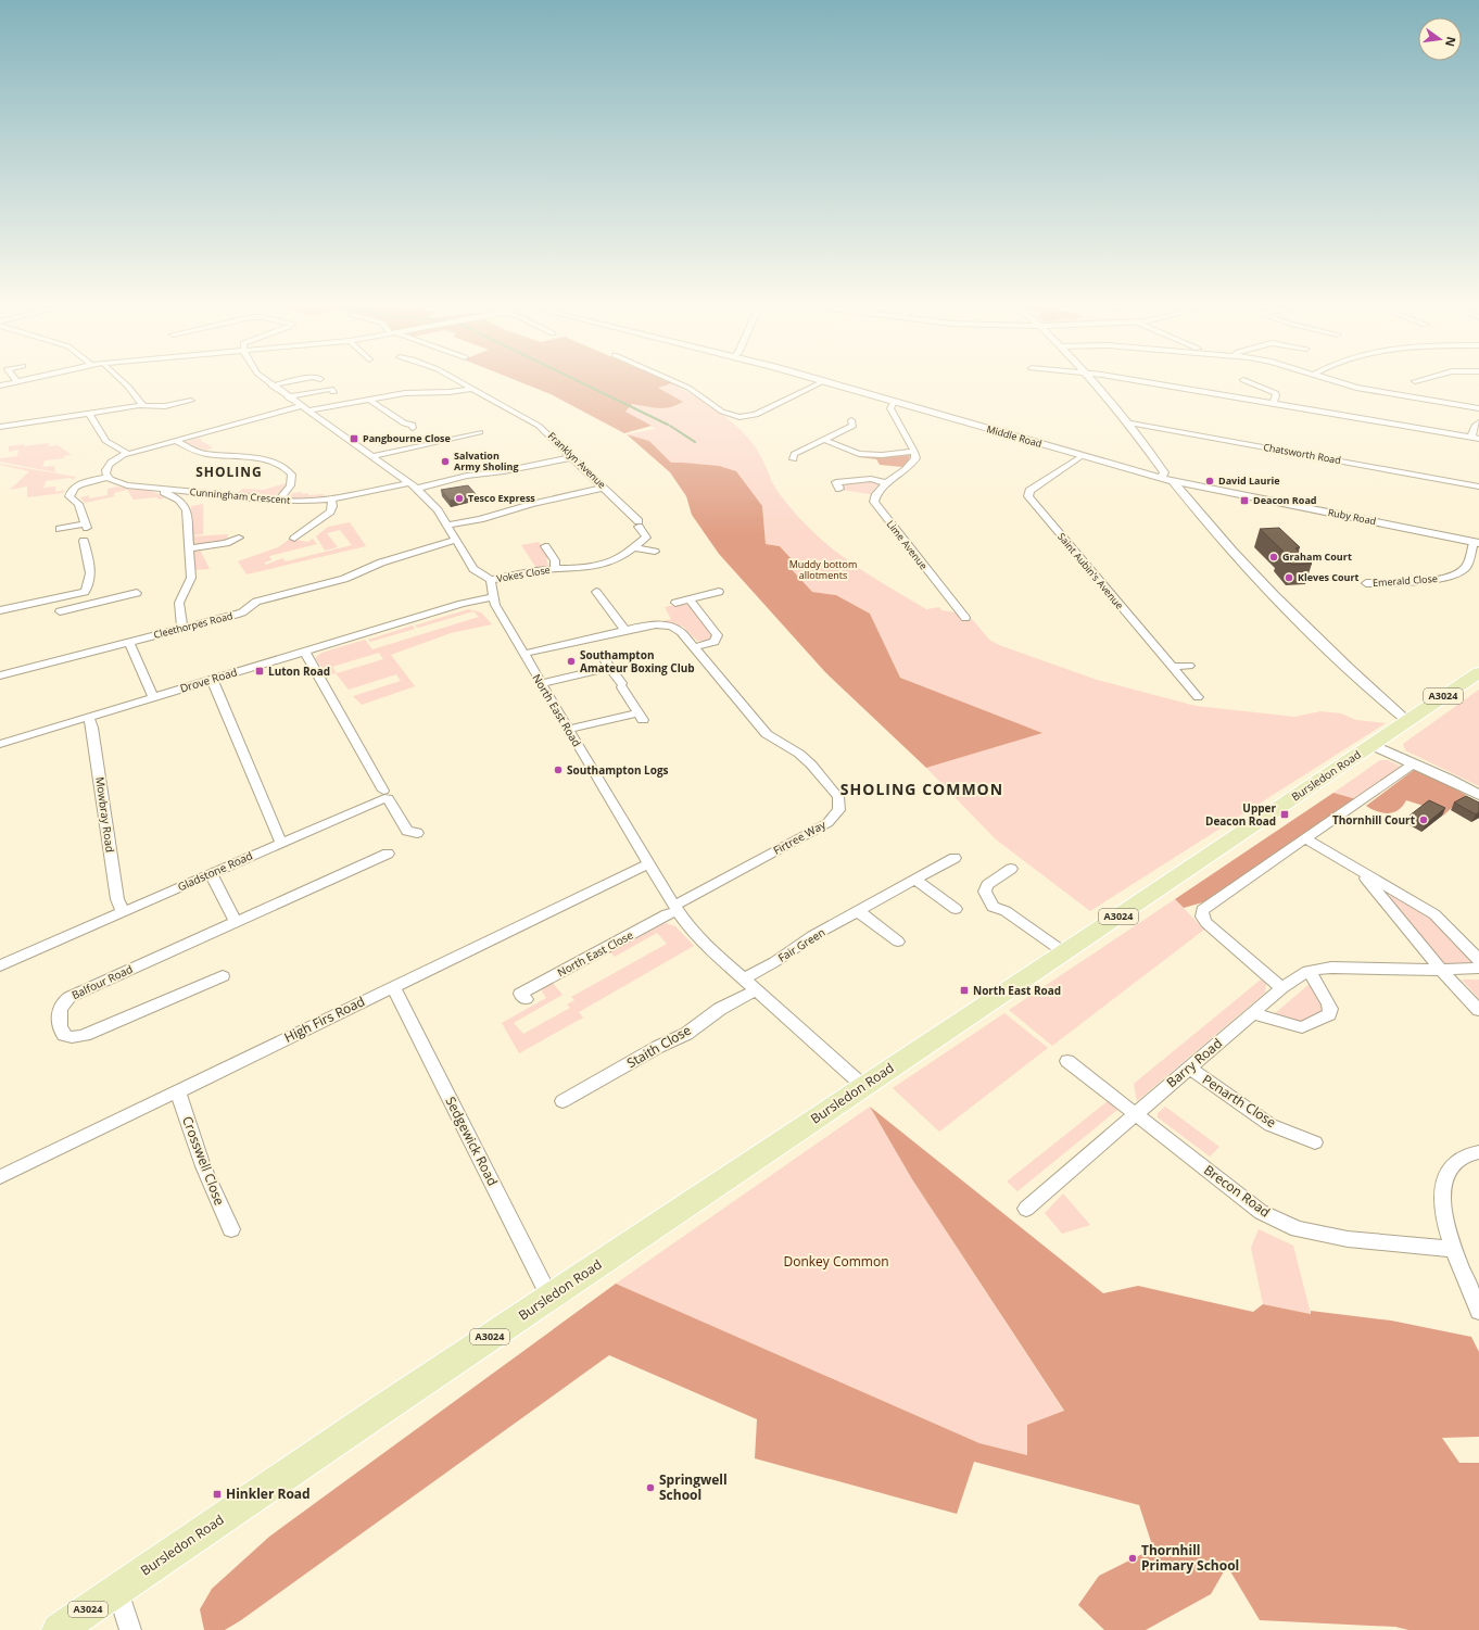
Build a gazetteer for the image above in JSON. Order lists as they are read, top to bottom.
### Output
{
  "streets": {
    "main road": ["A3024", "Bursledon Road"],
    "street": [
      "Middle Road",
      "Chatsworth Road",
      "Franklyn Avenue",
      "Cunningham Crescent",
      "Ruby Road",
      "Lime Avenue",
      "Saint Aubin's Avenue",
      "Vokes Close",
      "Emerald Close",
      "Cleethorpes Road",
      "Drove Road",
      "North East Road",
      "Mowbray Road",
      "Firtree Way",
      "Gladstone Road",
      "Fair Green",
      "North East Close",
      "Balfour Road",
      "High Firs Road",
      "Staith Close",
      "Barry Road",
      "Penarth Close",
      "Sedgewick Road",
      "Crosswell Close",
      "Brecon Road"
    ]
  },
  "crossings": [
    ["Middle Road", "Ruby Road"],
    ["Middle Road", "Saint Aubin's Avenue"],
    ["Franklyn Avenue", "Vokes Close"],
    ["Ruby Road", "Emerald Close"],
    ["Vokes Close", "North East Road"],
    ["Drove Road", "North East Road"],
    ["Drove Road", "Mowbray Road"],
    ["North East Road", "Bursledon Road"],
    ["North East Road", "Firtree Way"],
    ["North East Road", "Fair Green"],
    ["North East Road", "North East Close"],
    ["North East Road", "High Firs Road"],
    ["North East Road", "Staith Close"],
    ["Bursledon Road", "Sedgewick Road"],
    ["Mowbray Road", "Gladstone Road"],
    ["Firtree Way", "North East Close"],
    ["High Firs Road", "Sedgewick Road"],
    ["High Firs Road", "Crosswell Close"],
    ["Barry Road", "Penarth Close"],
    ["Barry Road", "Brecon Road"]
  ],
  "districts": ["SHOLING", "SHOLING COMMON"],
  "parks": ["Muddy bottom allotments", "Donkey Common"],
  "places": {
    "transit": [
      "Pangbourne Close",
      "Deacon Road",
      "Luton Road",
      "Upper Deacon Road",
      "North East Road",
      "Hinkler Road"
    ],
    "other": [
      "Salvation Army Sholing",
      "David Laurie",
      "Tesco Express",
      "Graham Court",
      "Kleves Court",
      "Southampton Amateur Boxing Club",
      "Southampton Logs",
      "Thornhill Court",
      "Springwell School",
      "Thornhill Primary School"
    ]
  },
  "north": "right"
}
